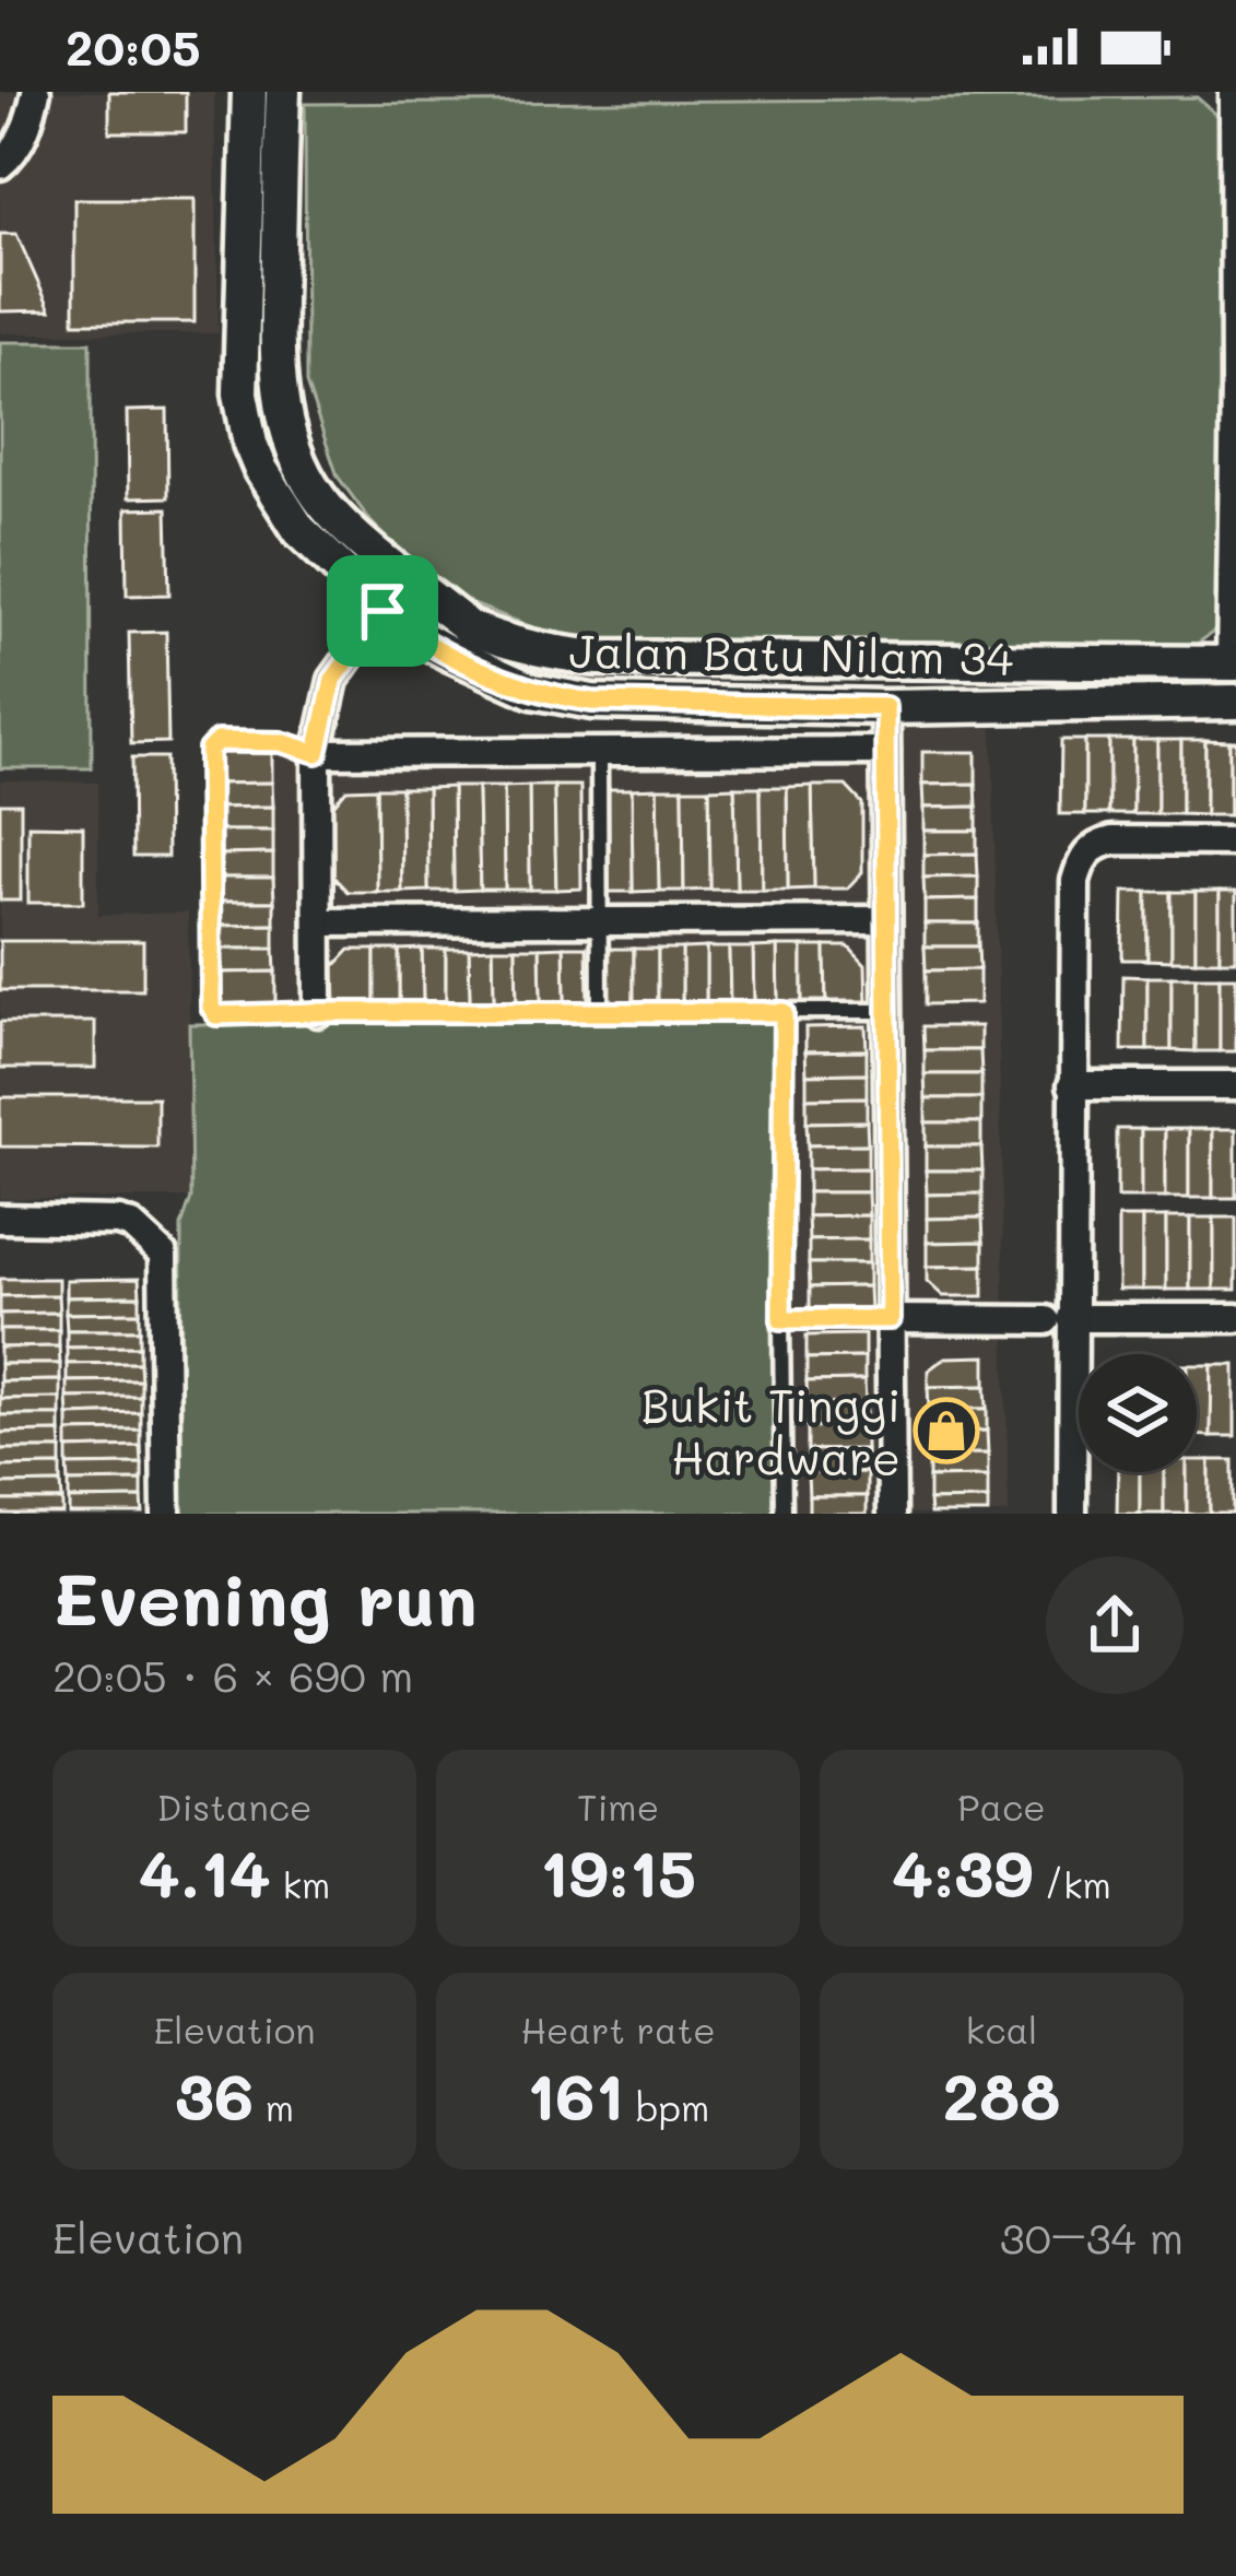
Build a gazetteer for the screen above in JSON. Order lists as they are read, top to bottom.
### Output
{
  "streets": {
    "street": ["Jalan Batu Nilam 34"]
  },
  "places": {
    "shop": ["Bukit Tinggi Hardware"]
  },
  "page": {
    "status": "20:05",
    "heading": ["Evening run", "20:05 · 6 × 690 m"],
    "stats": [
      ["Distance", "4.14 km"],
      ["Time", "19:15"],
      ["Pace", "4:39 /km"],
      ["Elevation", "36 m"],
      ["Heart rate", "161 bpm"],
      ["kcal", "288"]
    ],
    "chart": ["Elevation", "30–34 m"]
  }
}
